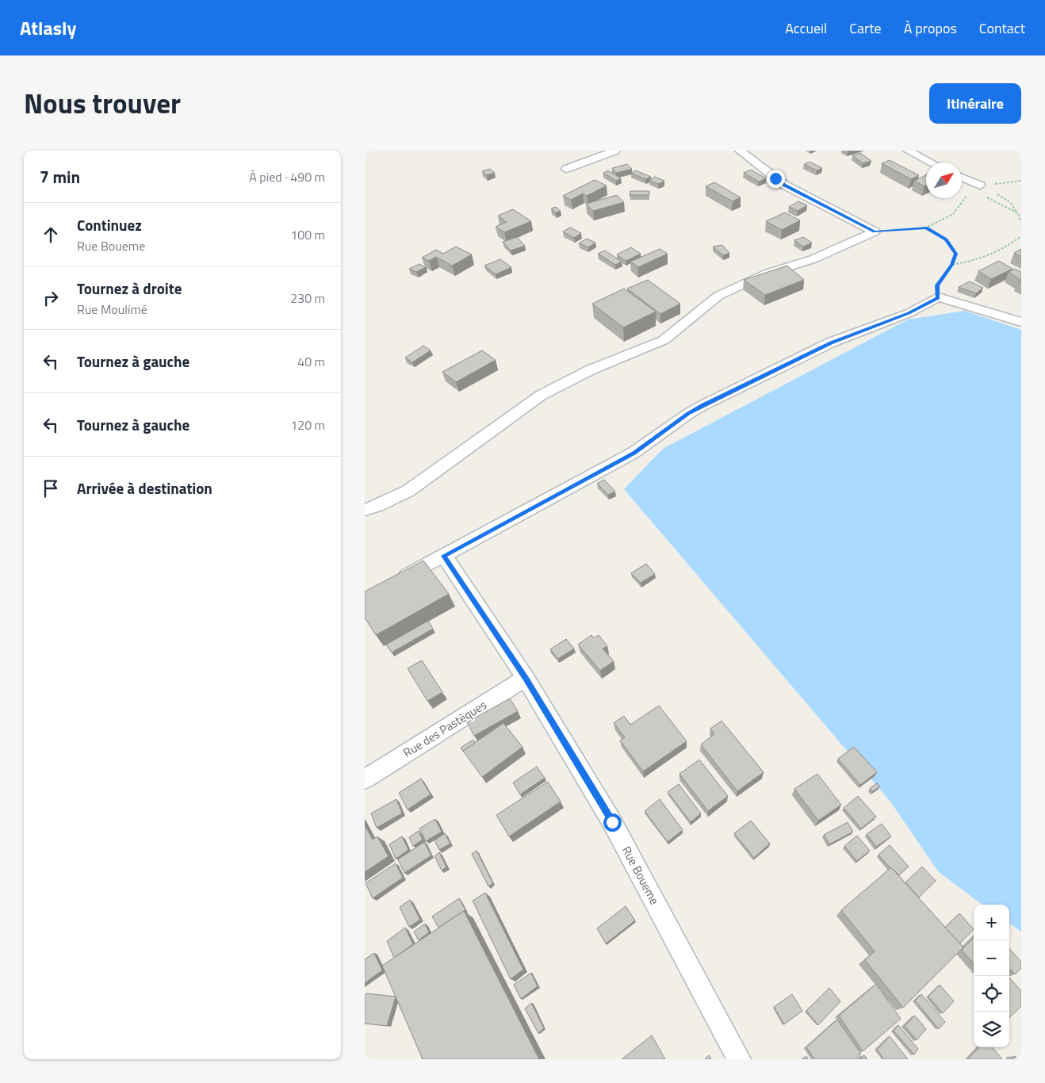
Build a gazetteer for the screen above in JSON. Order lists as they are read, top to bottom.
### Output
{
  "streets": {
    "street": ["Rue des Pastèques", "Rue Boueme"]
  },
  "crossings": [
    ["Rue des Pastèques", "Rue Boueme"]
  ],
  "north": "top right",
  "page": {
    "header": "Atlasly",
    "nav": [
      "Accueil",
      "Carte",
      "À propos",
      "Contact"
    ],
    "title": "Nous trouver",
    "buttons": "Itinéraire",
    "heading": ["7 min", "À pied · 490 m"],
    "list": [
      ["Continuez", "Rue Boueme", "100 m"],
      ["Tournez à droite", "Rue Moulimé", "230 m"],
      ["Tournez à gauche", "40 m"],
      ["Tournez à gauche", "120 m"],
      "Arrivée à destination"
    ],
    "map_buttons": ["+", "−"]
  }
}
